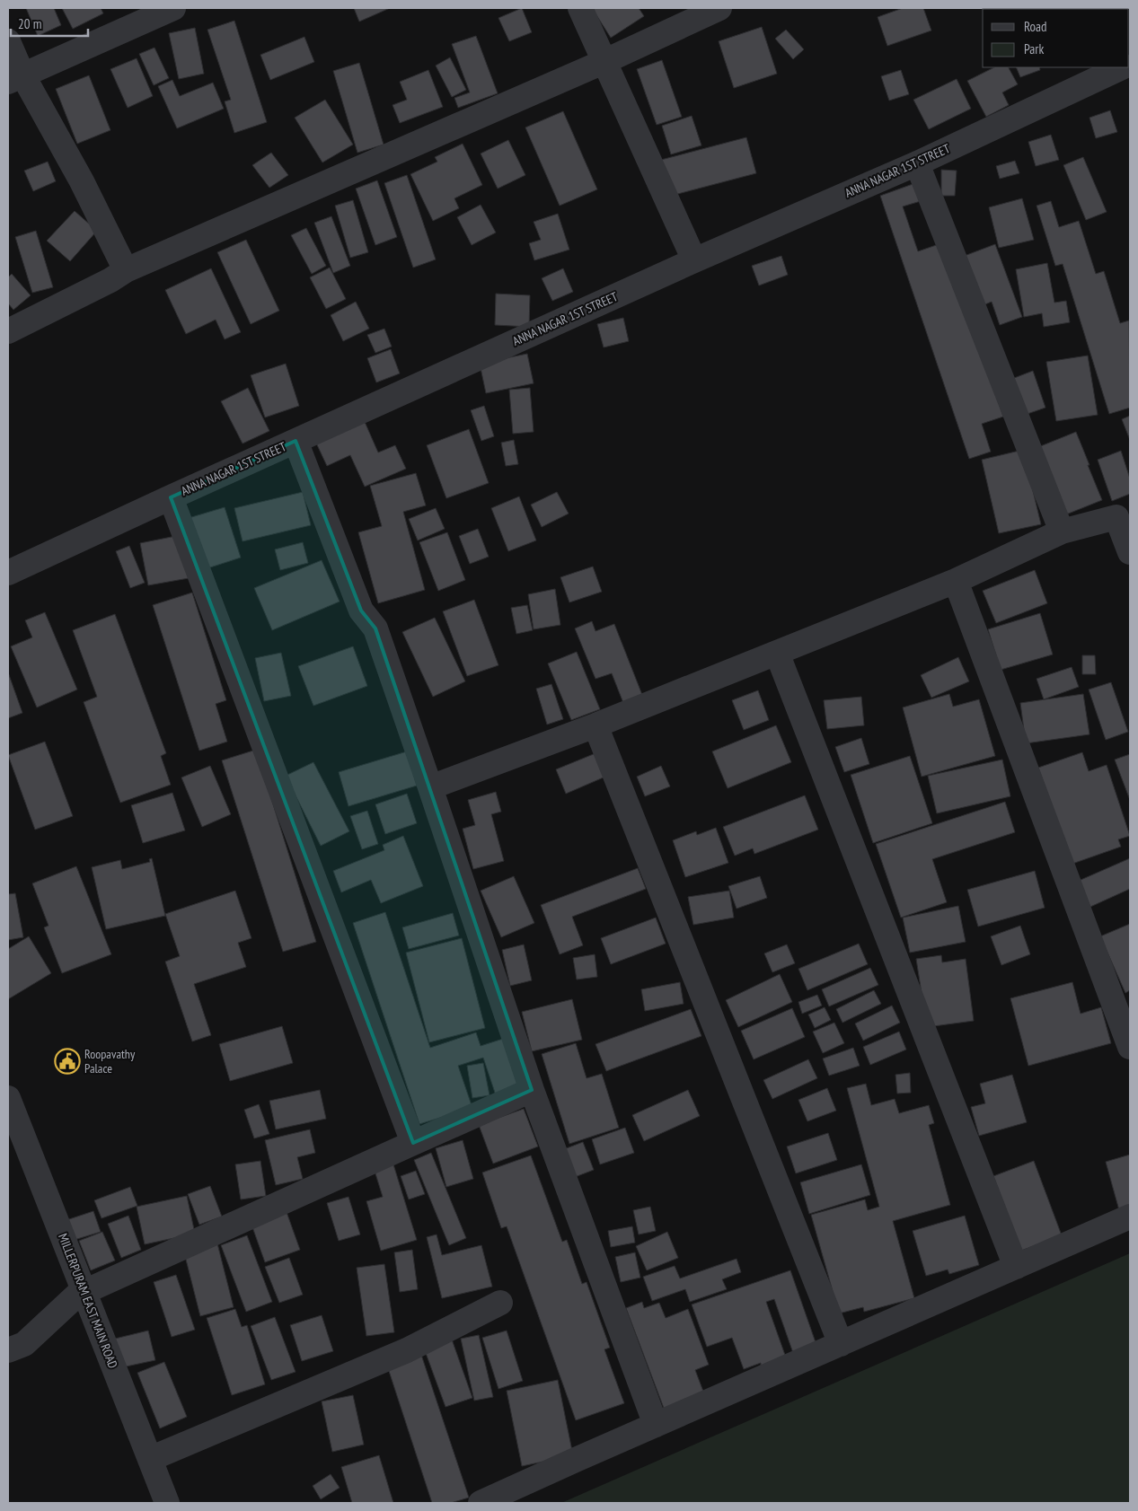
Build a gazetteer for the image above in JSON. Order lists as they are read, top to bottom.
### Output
{
  "streets": {
    "street": ["ANNA NAGAR 1ST STREET", "MILLERPURAM EAST MAIN ROAD"]
  },
  "places": {
    "public building": ["Roopavathy Palace"]
  },
  "legend": ["Road", "Park"],
  "scale_bar": "20 m"
}
